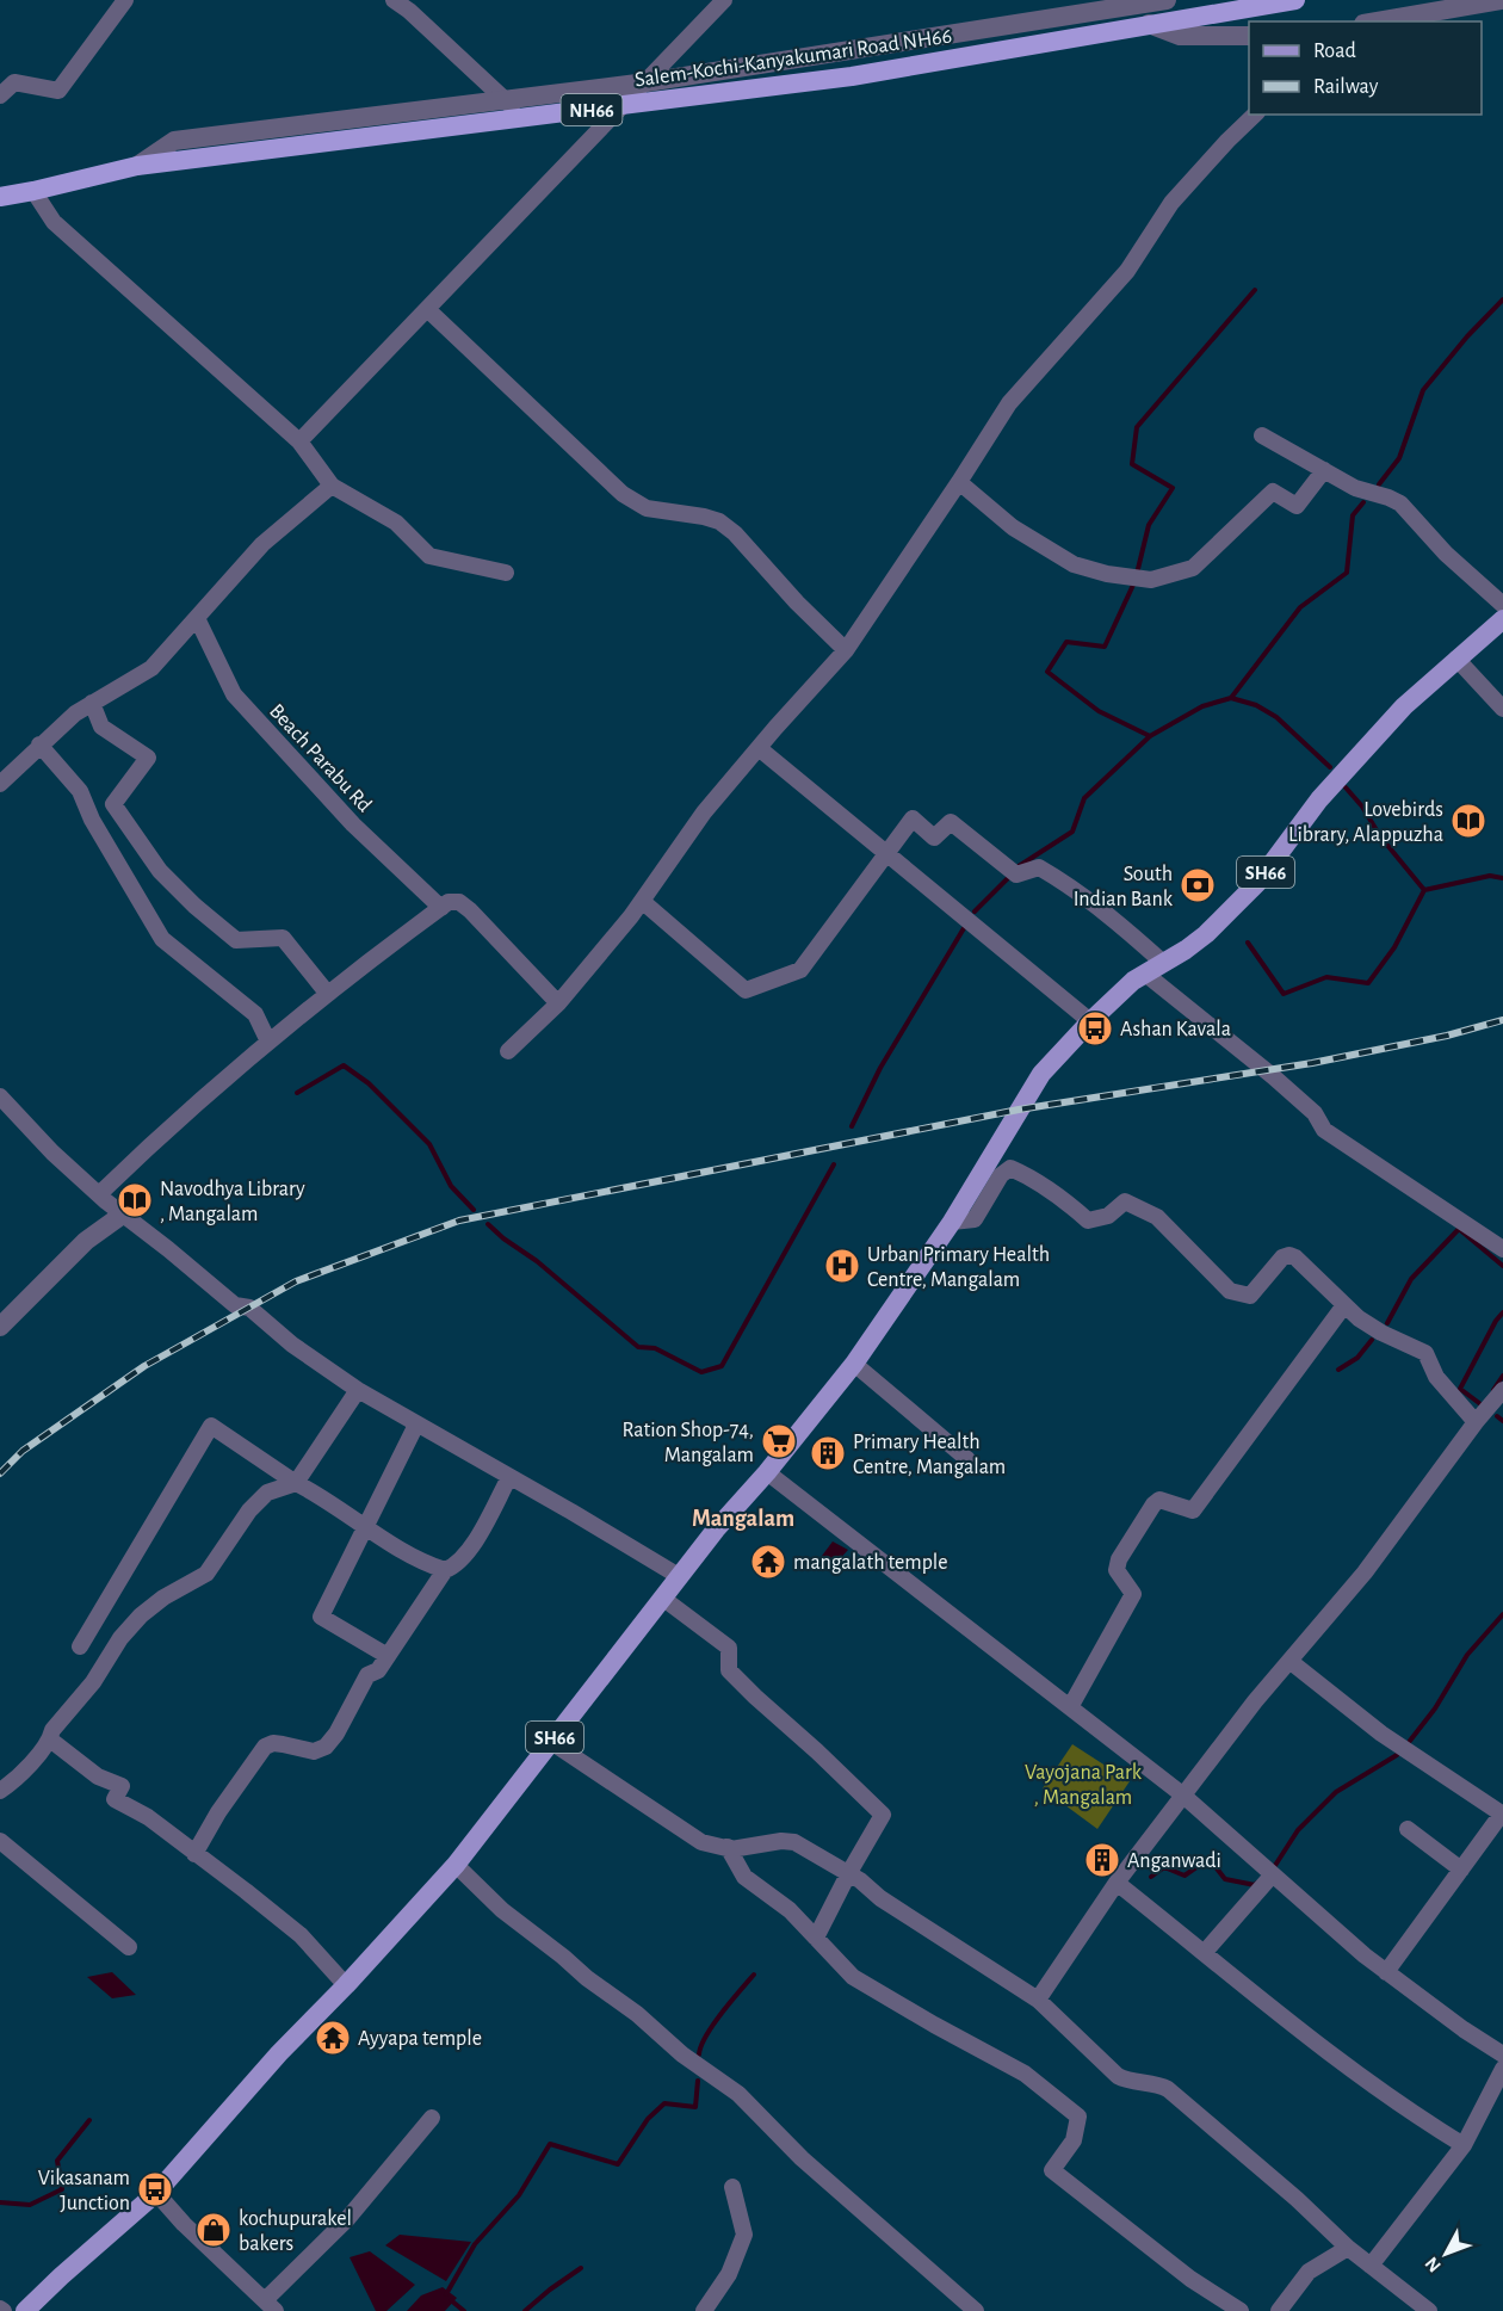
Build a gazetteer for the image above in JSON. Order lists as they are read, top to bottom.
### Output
{
  "streets": {
    "highway": ["Salem-Kochi-Kanyakumari Road NH66", "NH66"],
    "main road": ["SH66"],
    "street": ["Beach Parabu Rd"]
  },
  "districts": ["Mangalam"],
  "parks": ["Vayojana Park , Mangalam"],
  "places": {
    "library": ["Lovebirds Library, Alappuzha", "Navodhya Library , Mangalam"],
    "bank": ["South Indian Bank"],
    "bus stop": ["Ashan Kavala", "Vikasanam Junction"],
    "hospital": ["Urban Primary Health Centre, Mangalam"],
    "supermarket": ["Ration Shop-74, Mangalam"],
    "building": ["Primary Health Centre, Mangalam", "Anganwadi"],
    "temple": ["mangalath temple", "Ayyapa temple"],
    "shop": ["kochupurakel bakers"]
  },
  "legend": ["Road", "Railway"],
  "north": "bottom left"
}
